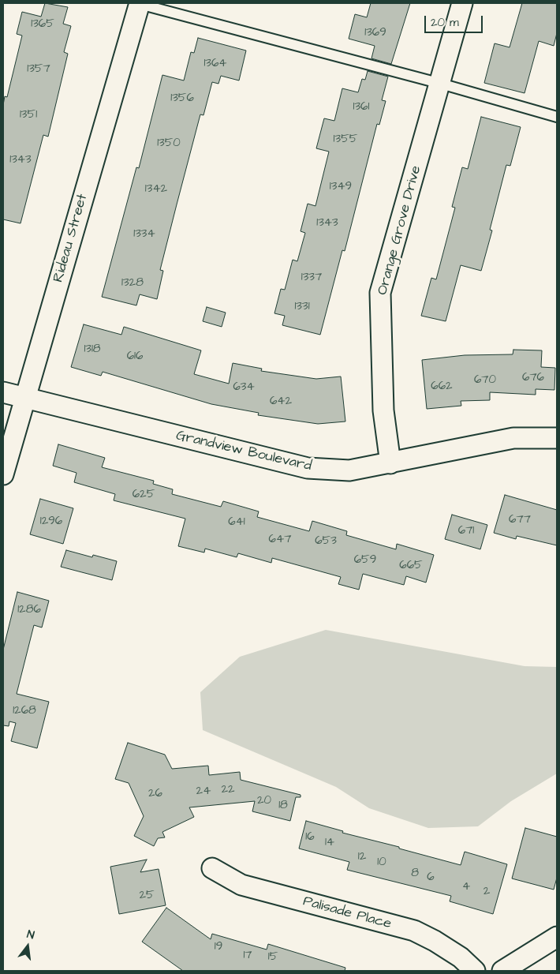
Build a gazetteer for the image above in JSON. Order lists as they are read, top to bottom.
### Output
{
  "streets": {
    "street": [
      "Orange Grove Drive",
      "Rideau Street",
      "Grandview Boulevard",
      "Palisade Place"
    ]
  },
  "crossings": [
    ["Orange Grove Drive", "Grandview Boulevard"],
    ["Rideau Street", "Grandview Boulevard"]
  ],
  "house_numbers": [
    "1365",
    "1369",
    "1364",
    "1357",
    "1356",
    "1361",
    "1351",
    "1355",
    "1350",
    "1343",
    "1349",
    "1342",
    "1343",
    "1334",
    "1337",
    "1328",
    "1331",
    "1318",
    "616",
    "676",
    "670",
    "662",
    "634",
    "642",
    "625",
    "677",
    "1296",
    "641",
    "671",
    "647",
    "653",
    "659",
    "665",
    "1286",
    "1268",
    "22",
    "24",
    "26",
    "20",
    "18",
    "16",
    "14",
    "12",
    "10",
    "8",
    "6",
    "4",
    "2",
    "25",
    "19",
    "17",
    "15"
  ],
  "scale_bar": "20 m",
  "north": "top"
}
